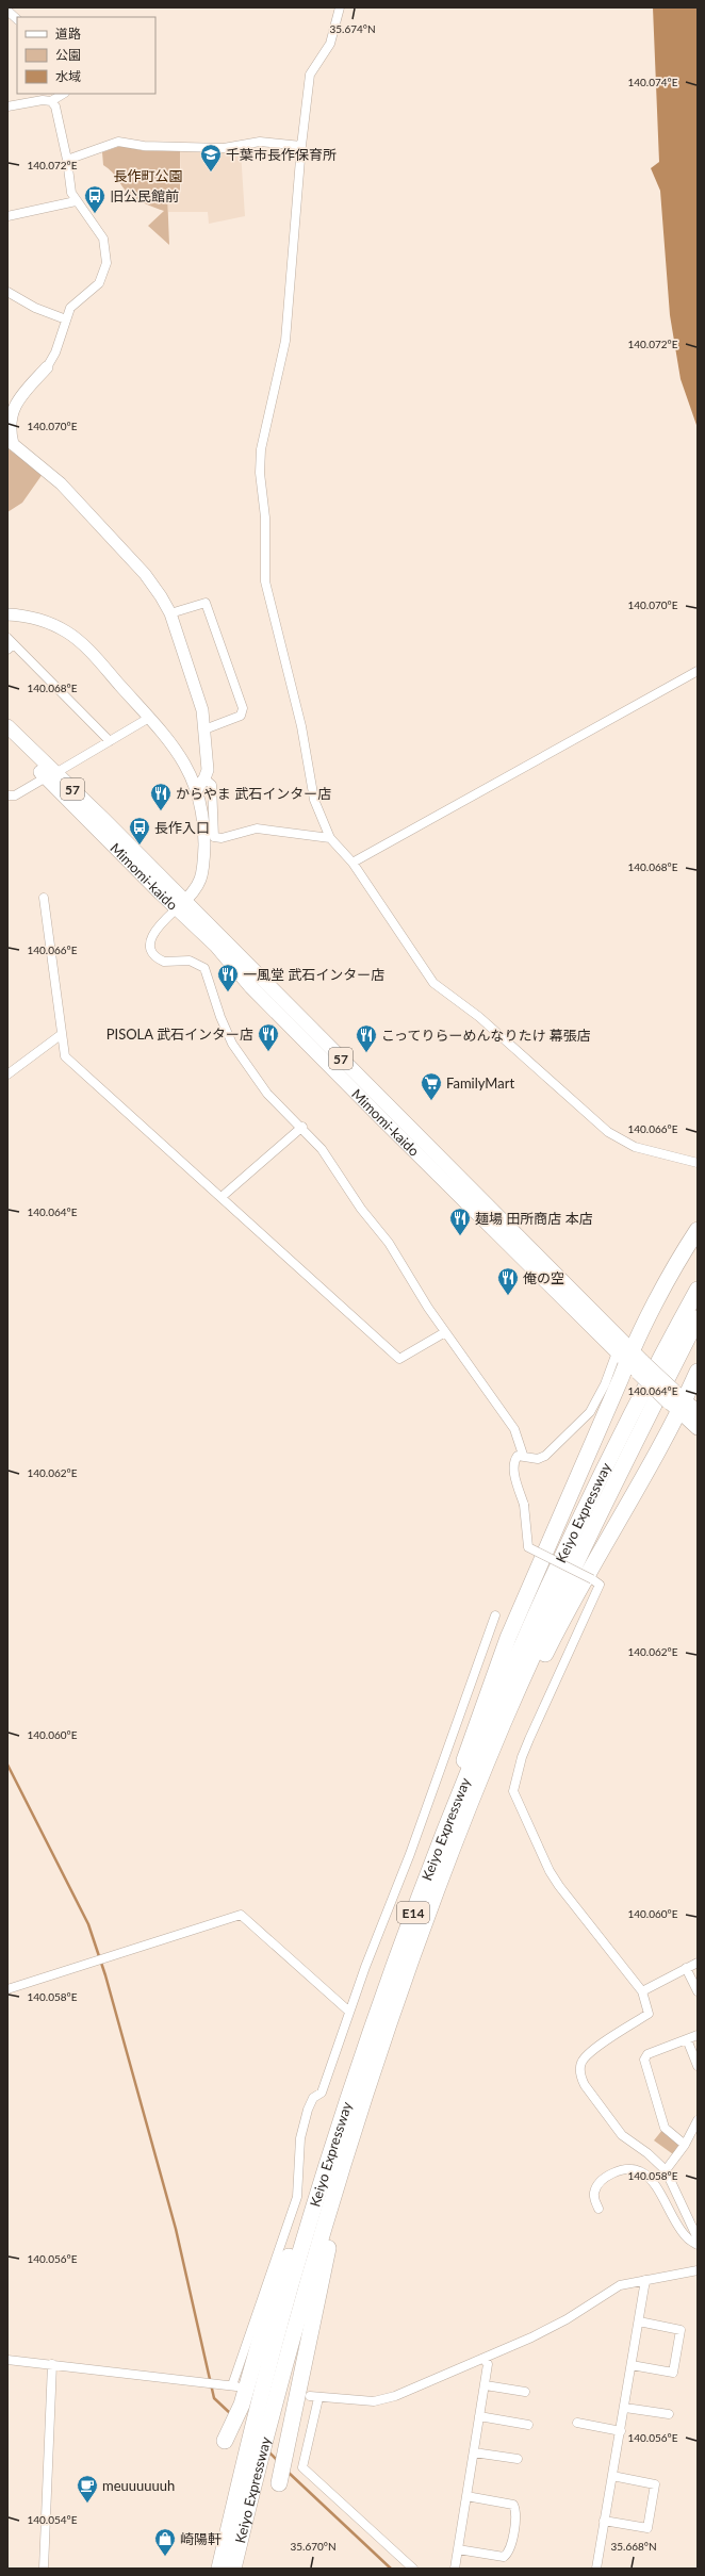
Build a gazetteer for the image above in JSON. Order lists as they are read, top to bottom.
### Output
{
  "streets": {
    "highway": ["Keiyo Expressway", "E14"],
    "main road": ["57", "Mimomi-kaido"]
  },
  "parks": ["長作町公園"],
  "places": {
    "school or university": ["千葉市長作保育所"],
    "bus stop": ["旧公民館前", "長作入口"],
    "restaurant": [
      "からやま 武石インター店",
      "一風堂 武石インター店",
      "PISOLA 武石インター店",
      "こってりらーめんなりたけ 幕張店",
      "麺場 田所商店 本店",
      "俺の空"
    ],
    "supermarket": ["FamilyMart"],
    "cafe": ["meuuuuuuh"],
    "shop": ["崎陽軒"]
  },
  "legend": ["道路", "公園", "水域"],
  "coordinates": [
    "35.674°N",
    "140.074°E",
    "140.072°E",
    "140.070°E",
    "140.068°E",
    "140.066°E",
    "140.064°E",
    "140.062°E",
    "140.060°E",
    "140.058°E",
    "140.056°E",
    "140.054°E",
    "35.670°N",
    "35.668°N"
  ]
}
